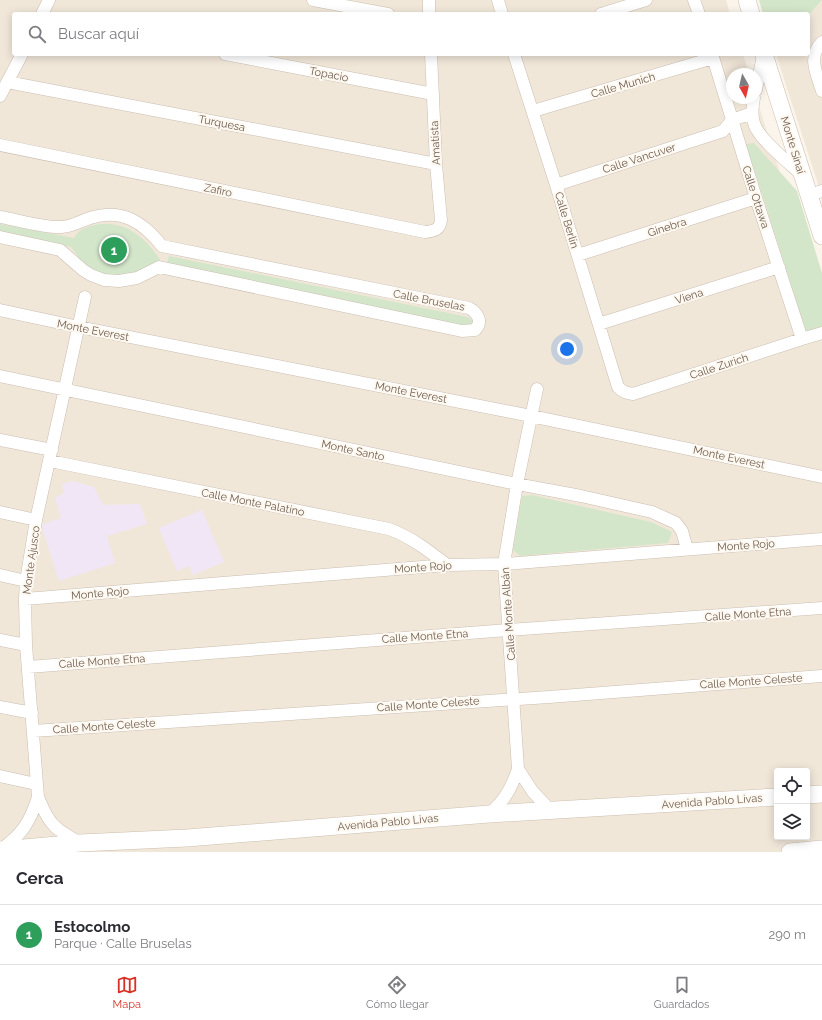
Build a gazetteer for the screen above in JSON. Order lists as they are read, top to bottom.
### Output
{
  "streets": {
    "main road": ["Monte Sinaí", "Avenida Pablo Livas"],
    "street": [
      "Topacio",
      "Calle Munich",
      "Turquesa",
      "Amatista",
      "Calle Vancuver",
      "Zafiro",
      "Calle Ottawa",
      "Calle Berlín",
      "Ginebra",
      "Viena",
      "Calle Bruselas",
      "Monte Everest",
      "Calle Zurich",
      "Monte Santo",
      "Calle Monte Palatino",
      "Monte Rojo",
      "Monte Ajusco",
      "Calle Monte Albán",
      "Calle Monte Etna",
      "Calle Monte Celeste"
    ]
  },
  "crossings": [
    ["Topacio", "Amatista"],
    ["Calle Munich", "Calle Ottawa"],
    ["Calle Munich", "Calle Berlín"],
    ["Turquesa", "Amatista"],
    ["Amatista", "Zafiro"],
    ["Calle Vancuver", "Calle Ottawa"],
    ["Calle Vancuver", "Calle Berlín"],
    ["Calle Ottawa", "Ginebra"],
    ["Calle Ottawa", "Viena"],
    ["Calle Ottawa", "Calle Zurich"],
    ["Calle Berlín", "Ginebra"],
    ["Calle Berlín", "Viena"],
    ["Calle Berlín", "Calle Zurich"],
    ["Monte Everest", "Monte Ajusco"],
    ["Monte Everest", "Calle Monte Albán"],
    ["Monte Santo", "Monte Rojo"],
    ["Monte Santo", "Monte Ajusco"],
    ["Monte Santo", "Calle Monte Albán"],
    ["Calle Monte Palatino", "Monte Rojo"],
    ["Calle Monte Palatino", "Monte Ajusco"],
    ["Monte Rojo", "Monte Ajusco"],
    ["Monte Rojo", "Calle Monte Albán"],
    ["Monte Ajusco", "Calle Monte Etna"],
    ["Monte Ajusco", "Calle Monte Celeste"],
    ["Monte Ajusco", "Avenida Pablo Livas"],
    ["Calle Monte Albán", "Calle Monte Etna"],
    ["Calle Monte Albán", "Calle Monte Celeste"],
    ["Calle Monte Albán", "Avenida Pablo Livas"]
  ],
  "north": "bottom",
  "page": {
    "search": "Buscar aquí",
    "pins": "1",
    "heading": "Cerca",
    "list": [
      {
        "mark": "1",
        "name": "Estocolmo",
        "note": "Parque · Calle Bruselas",
        "value": "290 m"
      }
    ],
    "nav": ["Mapa", "Cómo llegar", "Guardados"]
  }
}
